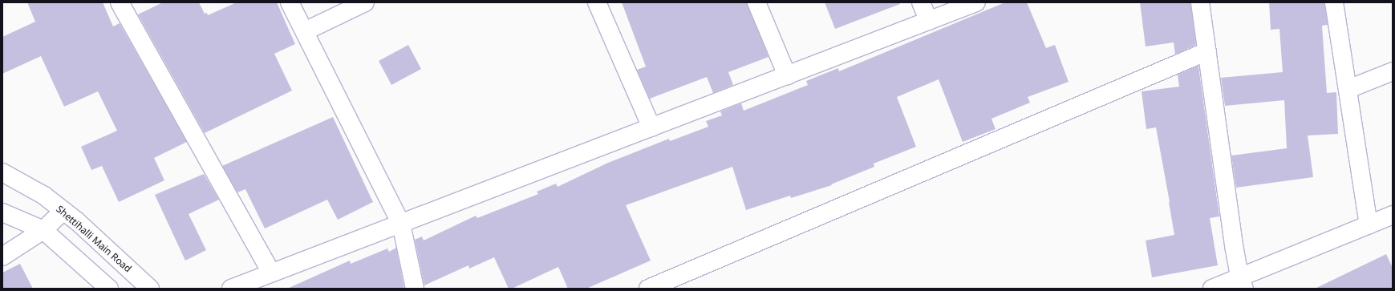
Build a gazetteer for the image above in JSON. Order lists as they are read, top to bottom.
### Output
{
  "streets": {
    "street": ["Shettihalli Main Road"]
  }
}
